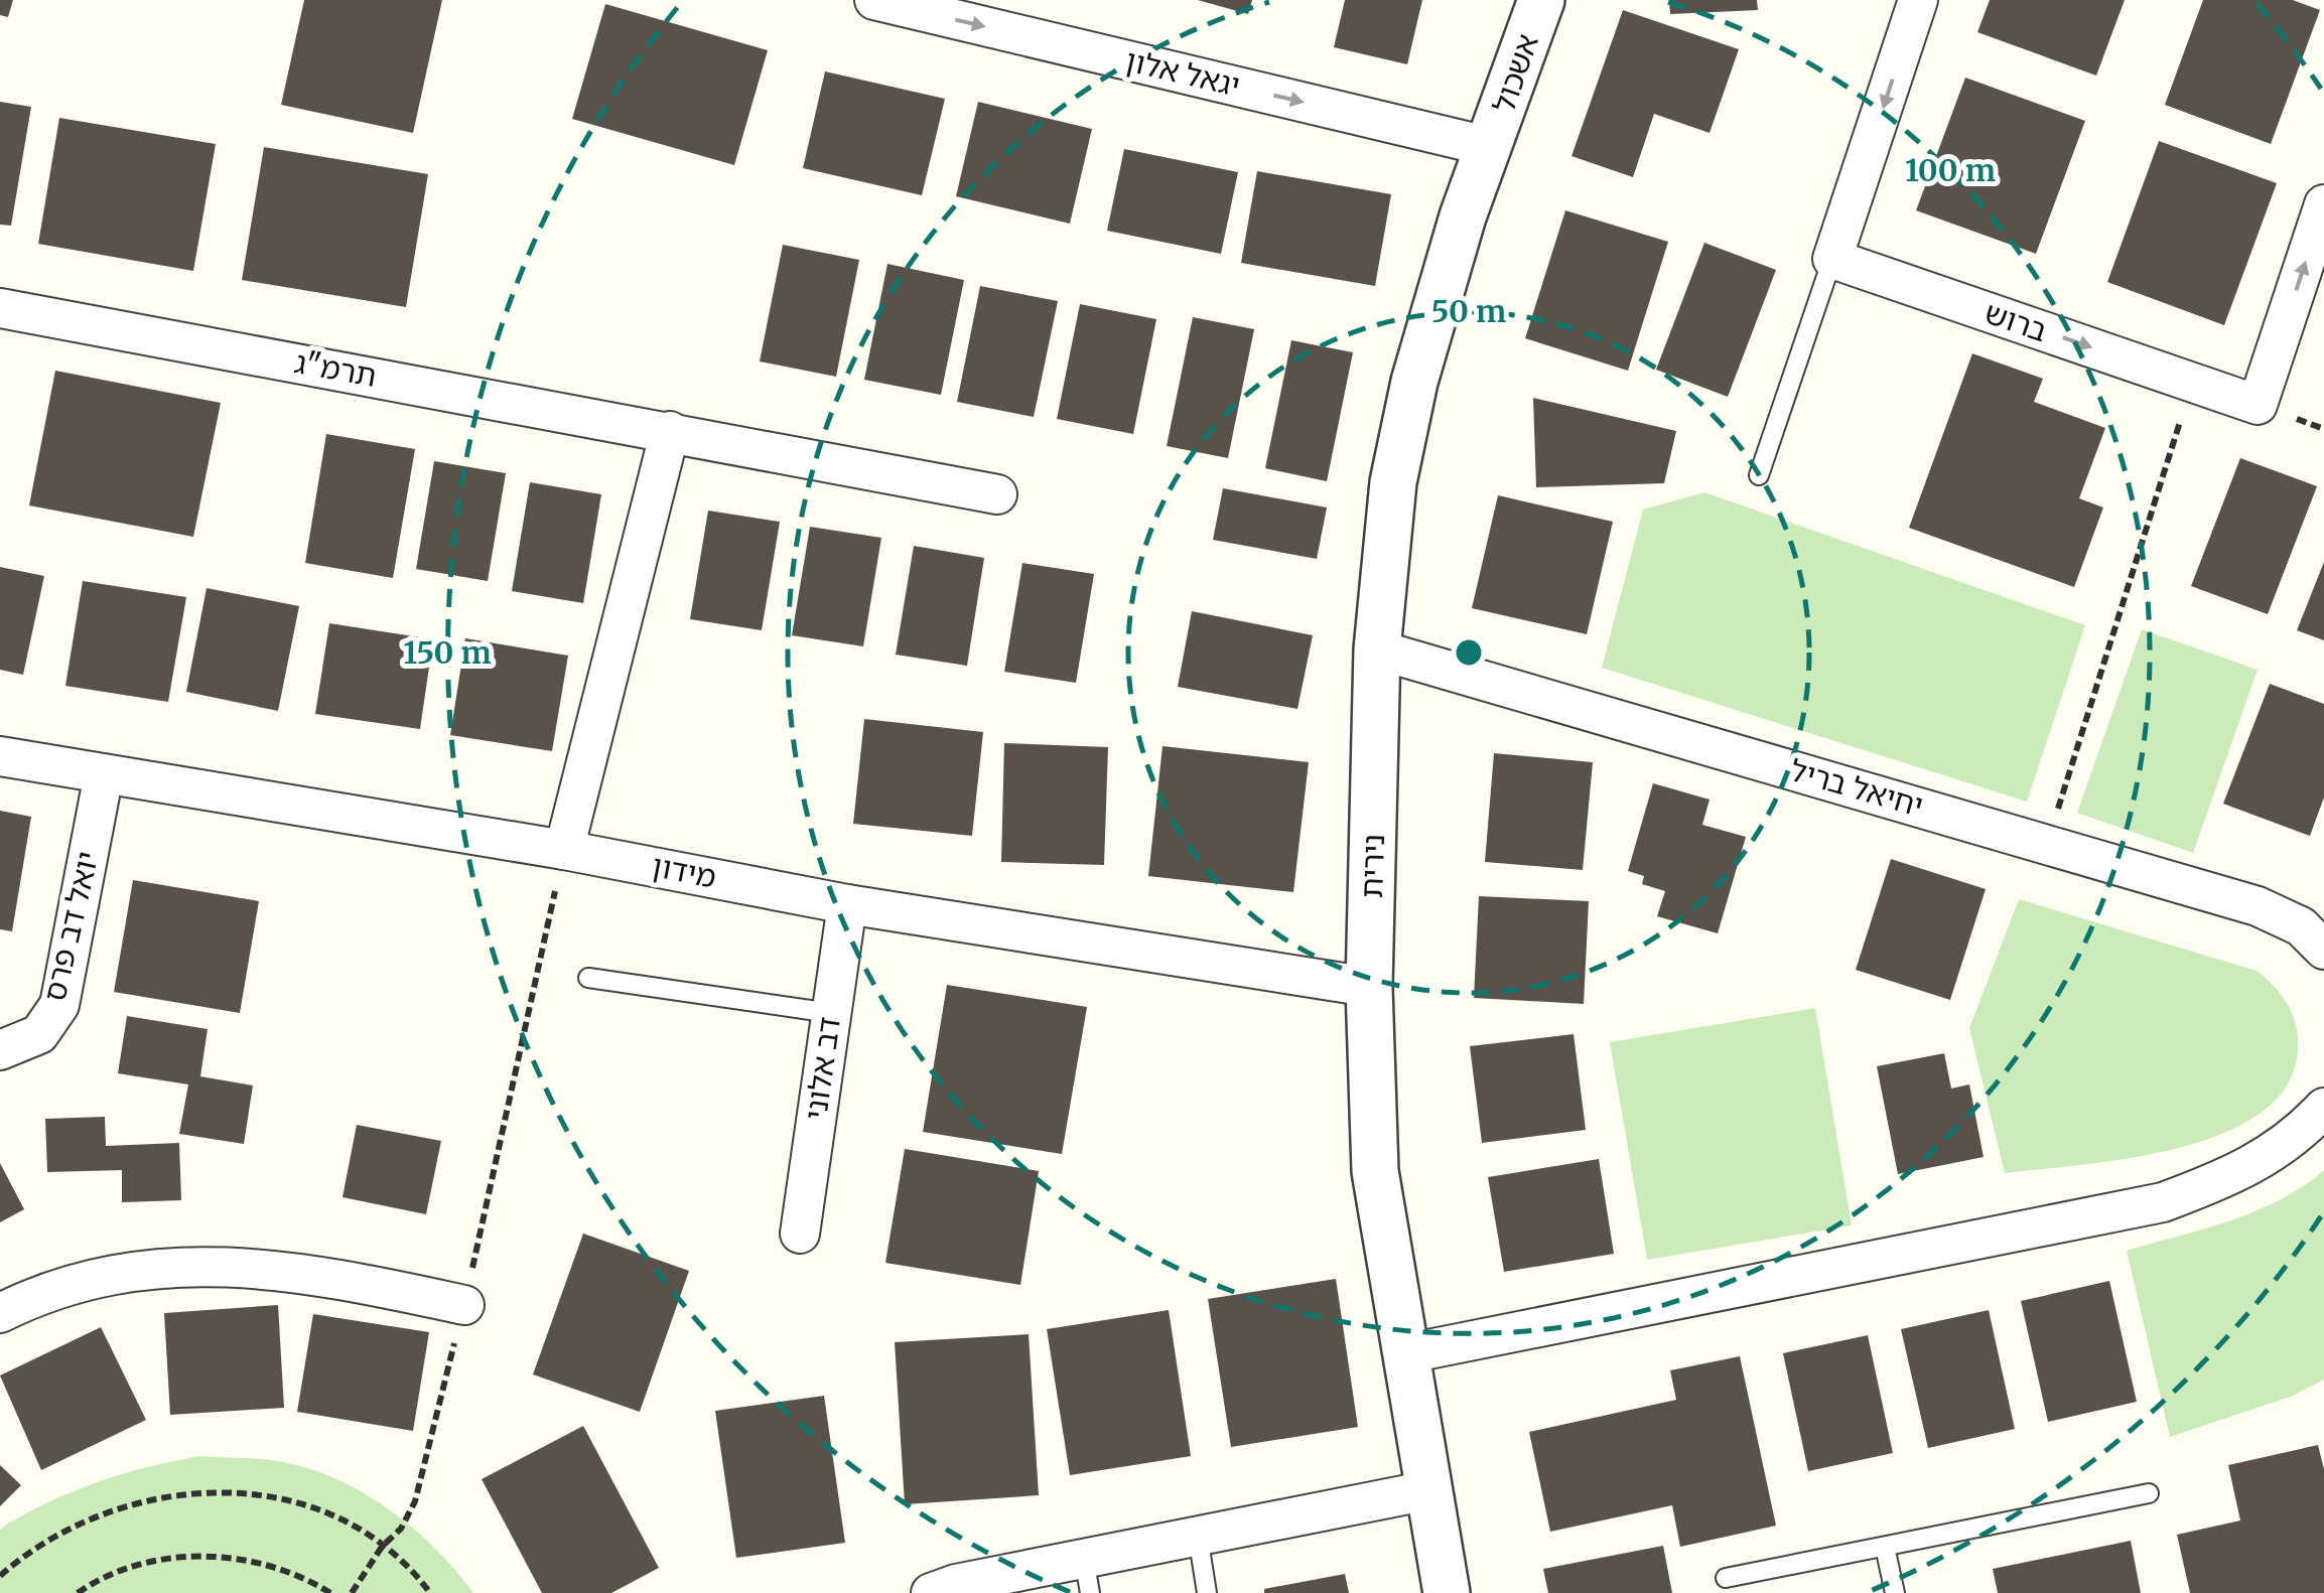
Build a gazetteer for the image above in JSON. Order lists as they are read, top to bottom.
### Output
{
  "streets": {
    "street": [
      "יגאל אלון",
      "אשכול",
      "ברוש",
      "תרמ\"ג",
      "יחיאל בריל",
      "נירית",
      "מידון",
      "יואל דב פרס",
      "דב אלוני"
    ]
  },
  "crossings": [
    ["יגאל אלון", "אשכול"],
    ["יגאל אלון", "נירית"],
    ["אשכול", "נירית"],
    ["יחיאל בריל", "נירית"],
    ["נירית", "מידון"],
    ["מידון", "יואל דב פרס"],
    ["מידון", "דב אלוני"]
  ],
  "one_way": ["יגאל אלון"],
  "rings": ["100 m", "50 m", "150 m"]
}
